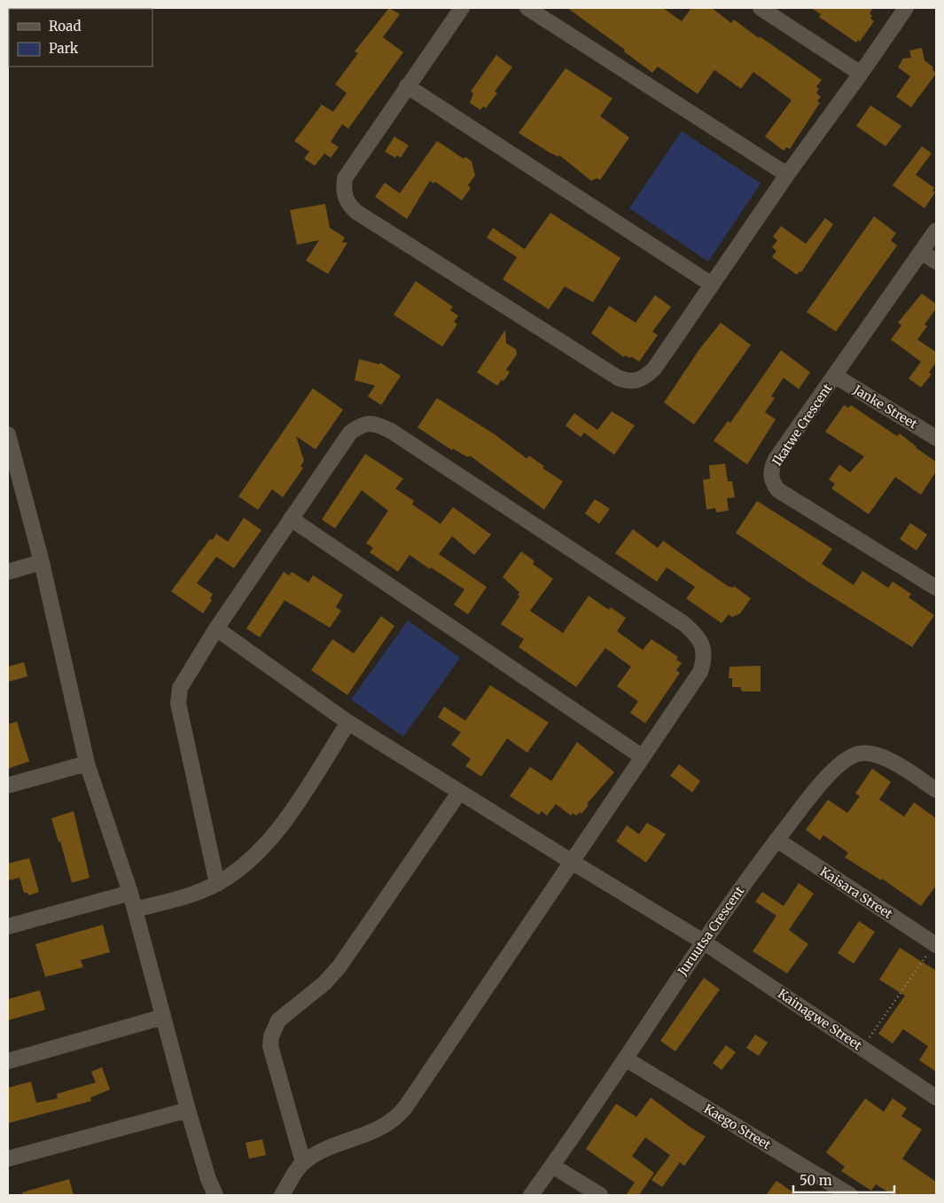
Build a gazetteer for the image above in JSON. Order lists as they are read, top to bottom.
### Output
{
  "streets": {
    "street": [
      "Janke Street",
      "Ikatwe Crescent",
      "Kaisara Street",
      "Juruutsa Crescent",
      "Kainagwe Street",
      "Kaego Street"
    ]
  },
  "crossings": [
    ["Janke Street", "Ikatwe Crescent"],
    ["Kaisara Street", "Juruutsa Crescent"],
    ["Juruutsa Crescent", "Kainagwe Street"],
    ["Juruutsa Crescent", "Kaego Street"]
  ],
  "legend": ["Road", "Park"],
  "scale_bar": "50 m"
}
